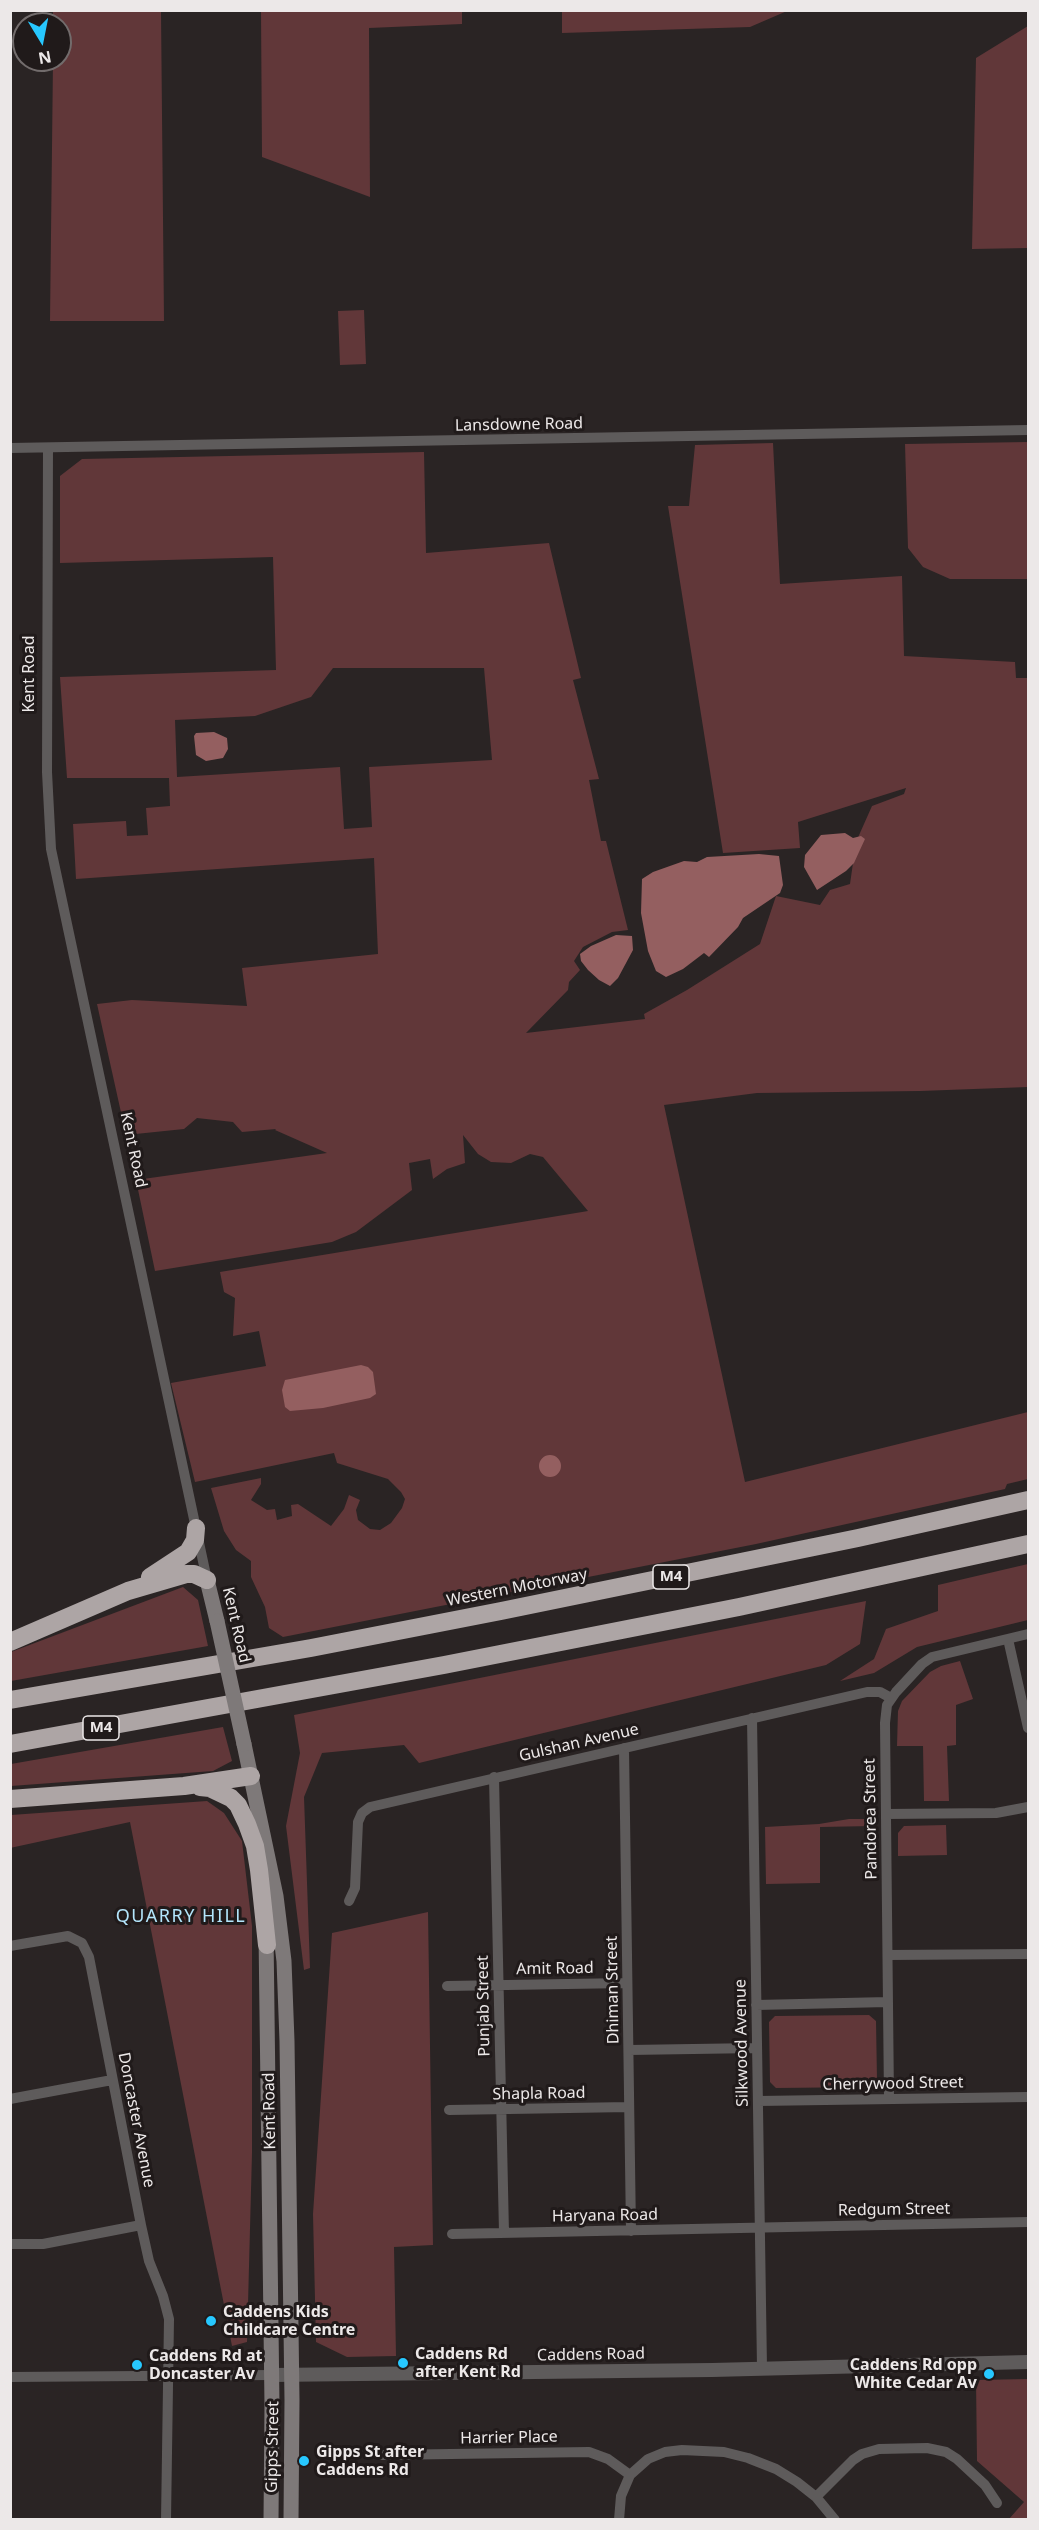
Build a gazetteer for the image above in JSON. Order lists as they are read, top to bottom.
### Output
{
  "streets": {
    "highway": ["M4", "Western Motorway"],
    "main road": ["Kent Road", "Gipps Street"],
    "street": [
      "Lansdowne Road",
      "Gulshan Avenue",
      "Pandorea Street",
      "Amit Road",
      "Dhiman Street",
      "Punjab Street",
      "Silkwood Avenue",
      "Cherrywood Street",
      "Shapla Road",
      "Doncaster Avenue",
      "Redgum Street",
      "Haryana Road",
      "Caddens Road",
      "Harrier Place"
    ]
  },
  "crossings": [
    ["Lansdowne Road", "Kent Road"],
    ["Kent Road", "Caddens Road"],
    ["Kent Road", "Gipps Street"],
    ["Gulshan Avenue", "Pandorea Street"],
    ["Gulshan Avenue", "Dhiman Street"],
    ["Gulshan Avenue", "Punjab Street"],
    ["Gulshan Avenue", "Silkwood Avenue"],
    ["Pandorea Street", "Cherrywood Street"],
    ["Amit Road", "Dhiman Street"],
    ["Amit Road", "Punjab Street"],
    ["Dhiman Street", "Shapla Road"],
    ["Dhiman Street", "Haryana Road"],
    ["Punjab Street", "Shapla Road"],
    ["Punjab Street", "Haryana Road"],
    ["Silkwood Avenue", "Cherrywood Street"],
    ["Silkwood Avenue", "Redgum Street"],
    ["Silkwood Avenue", "Haryana Road"],
    ["Silkwood Avenue", "Caddens Road"],
    ["Doncaster Avenue", "Caddens Road"],
    ["Redgum Street", "Haryana Road"],
    ["Caddens Road", "Gipps Street"]
  ],
  "districts": ["QUARRY HILL"],
  "places": [
    "Caddens Kids Childcare Centre",
    "Caddens Rd after Kent Rd",
    "Caddens Rd at Doncaster Av",
    "Caddens Rd opp White Cedar Av",
    "Gipps St after Caddens Rd"
  ],
  "north": "bottom"
}
